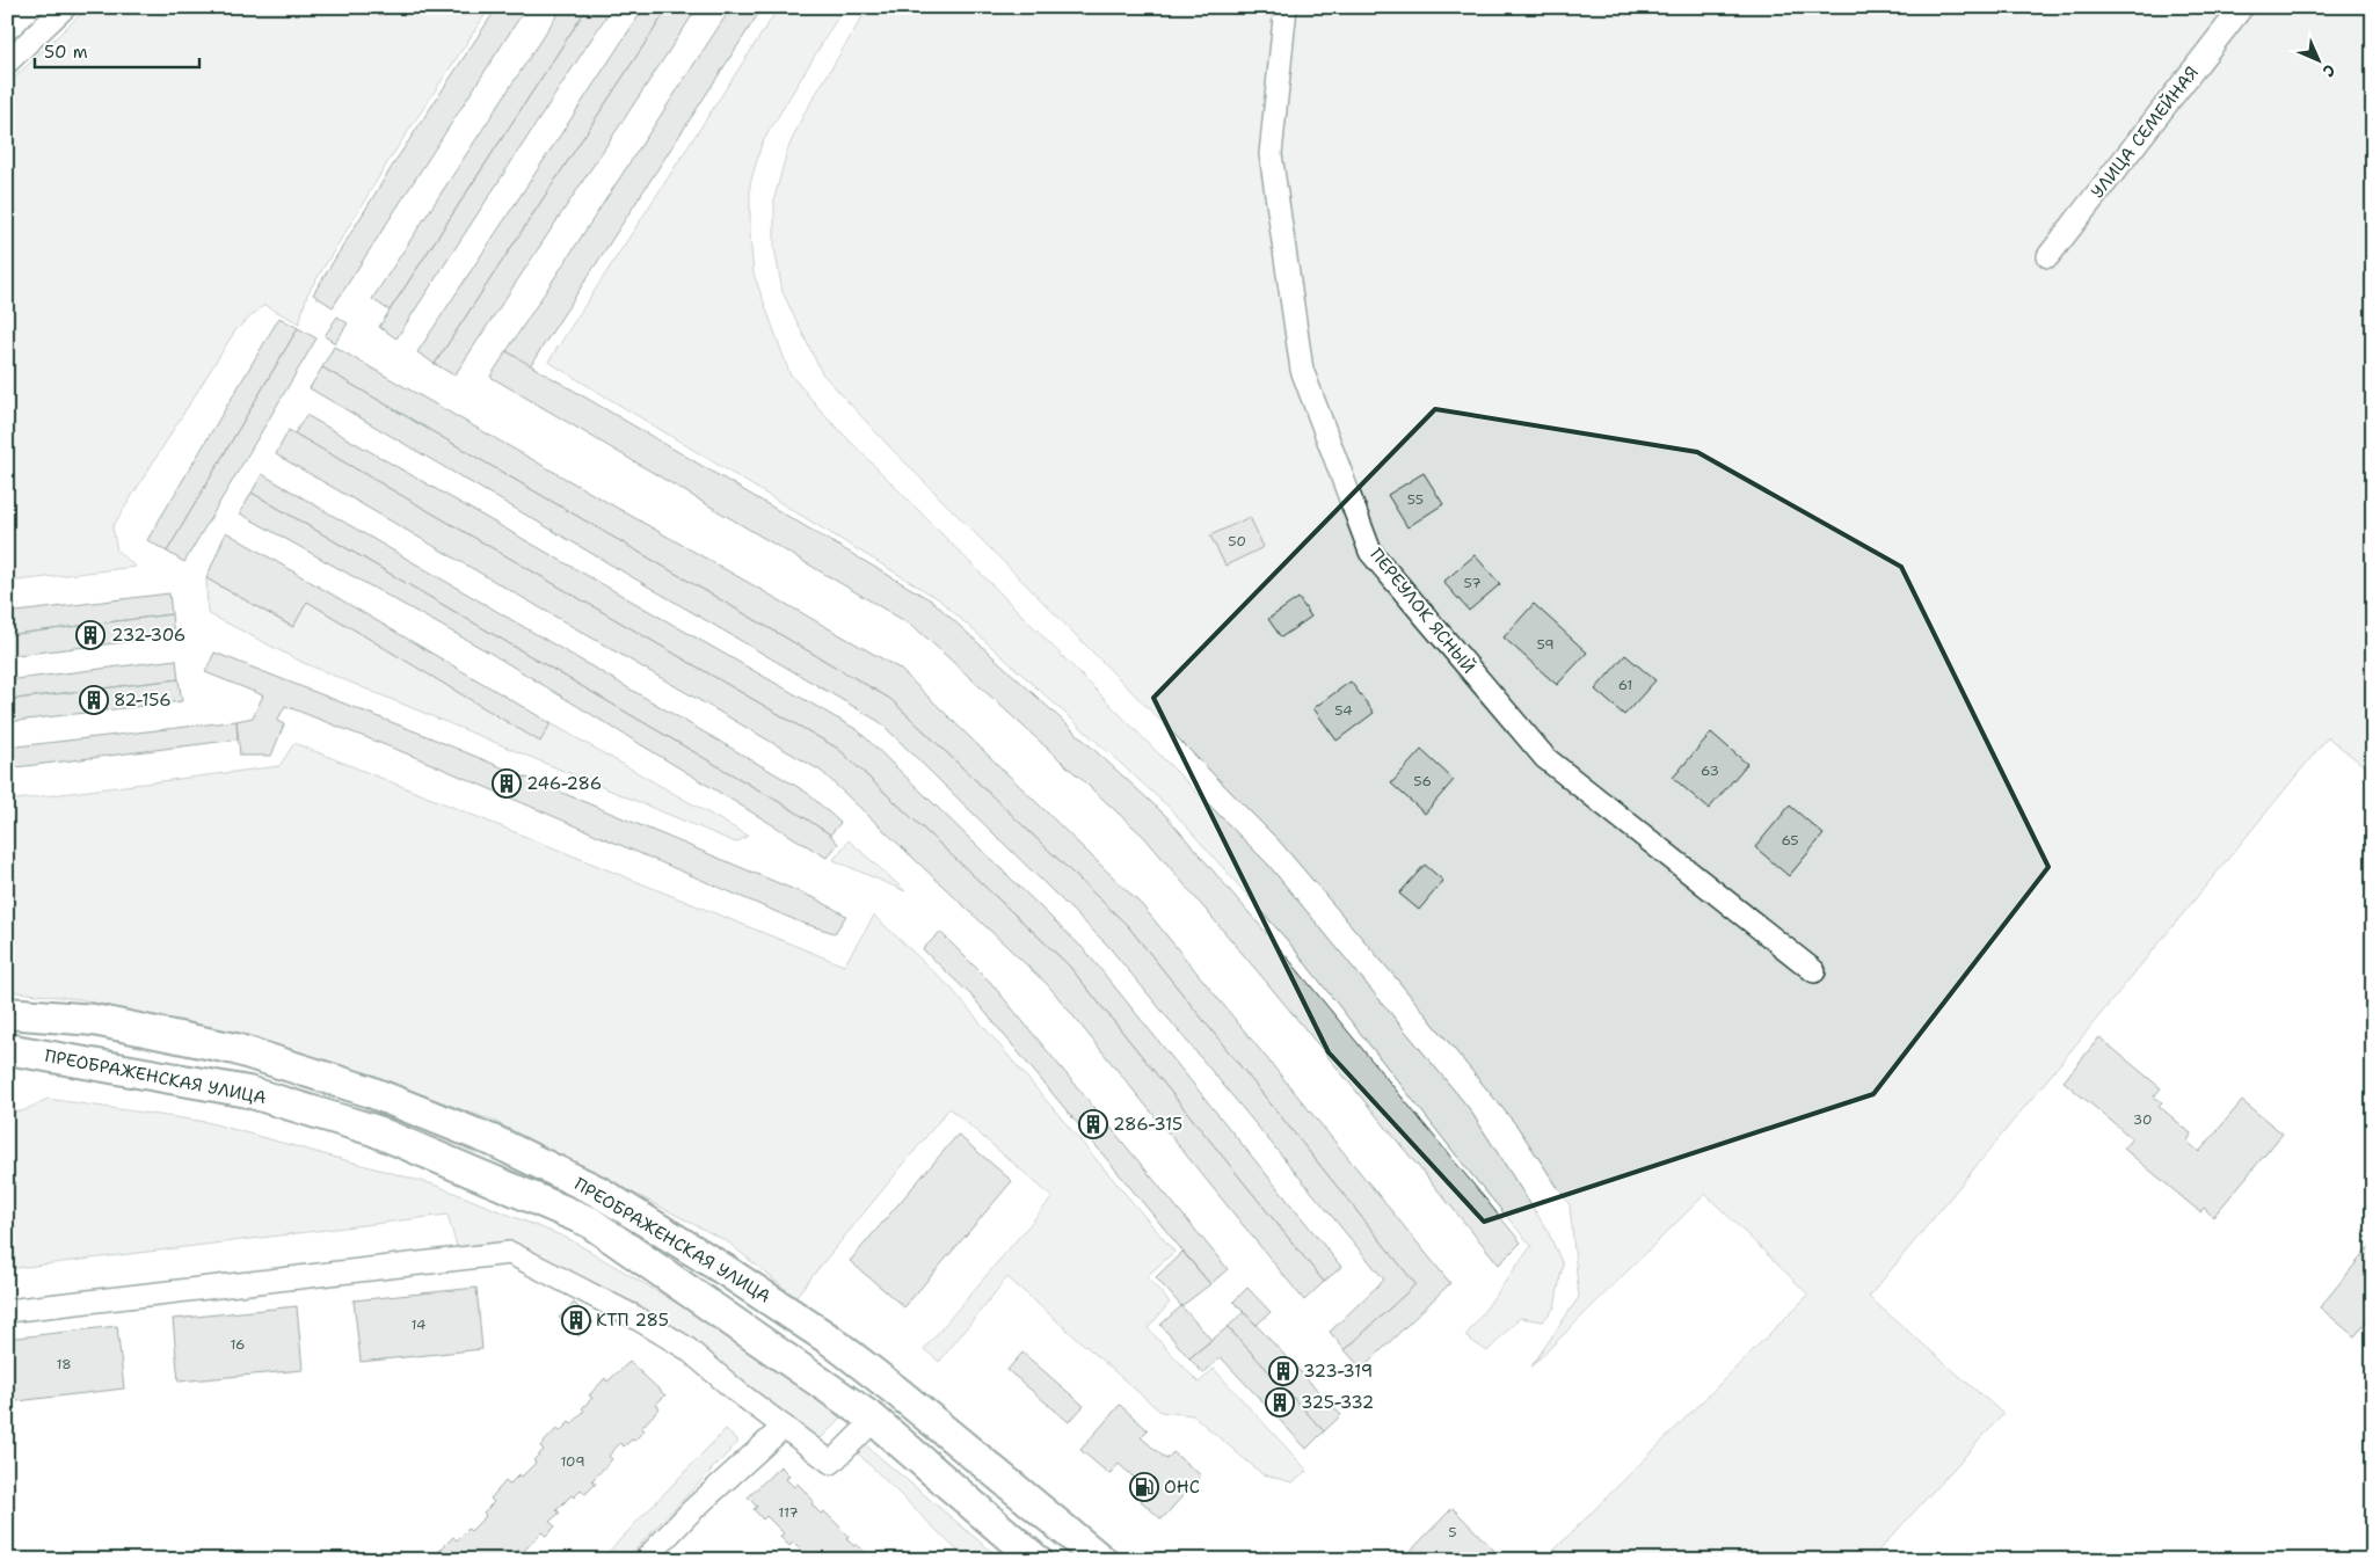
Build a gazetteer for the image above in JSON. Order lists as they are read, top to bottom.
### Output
{
  "streets": {
    "main road": ["ПРЕОБРАЖЕНСКАЯ УЛИЦА"],
    "street": ["УЛИЦА СЕМЕЙНАЯ", "ПЕРЕУЛОК ЯСНЫЙ"]
  },
  "places": {
    "building": [
      "232-306",
      "82-156",
      "246-286",
      "286-315",
      "КТП 285",
      "323-319",
      "325-332"
    ],
    "fuel station": ["ОНС"]
  },
  "house_numbers": [
    "55",
    "50",
    "57",
    "59",
    "61",
    "54",
    "63",
    "56",
    "65",
    "30",
    "14",
    "16",
    "18",
    "109",
    "117",
    "5"
  ],
  "scale_bar": "50 m",
  "north": "bottom right"
}
